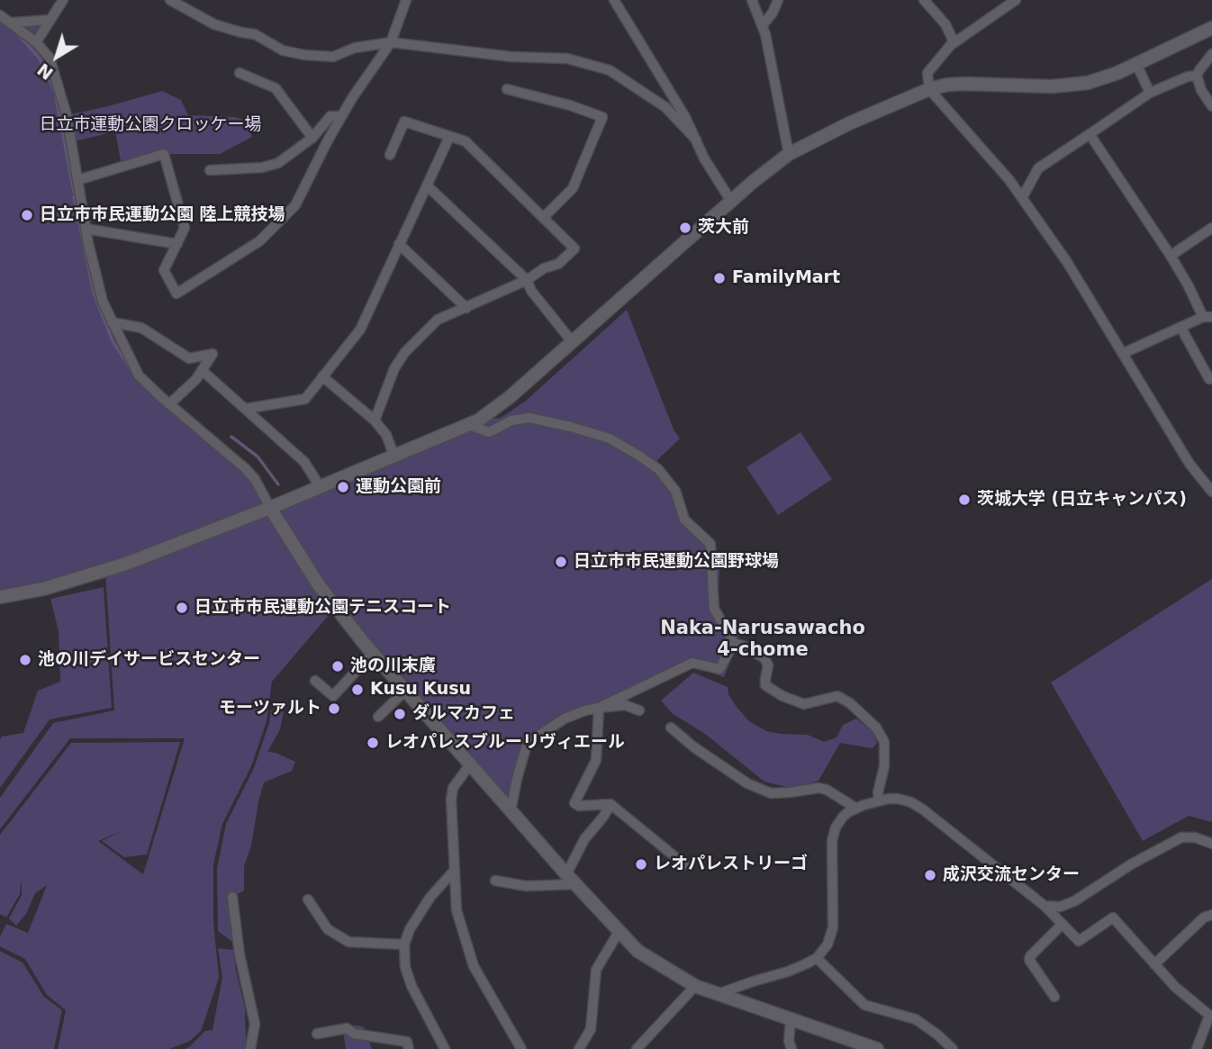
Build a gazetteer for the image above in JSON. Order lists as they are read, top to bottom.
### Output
{
  "districts": ["Naka-Narusawacho 4-chome"],
  "parks": ["日立市運動公園クロッケー場"],
  "places": [
    "日立市市民運動公園 陸上競技場",
    "茨大前",
    "FamilyMart",
    "運動公園前",
    "茨城大学 (日立キャンパス)",
    "日立市市民運動公園野球場",
    "日立市市民運動公園テニスコート",
    "池の川デイサービスセンター",
    "池の川末廣",
    "Kusu Kusu",
    "モーツァルト",
    "ダルマカフェ",
    "レオパレスブルーリヴィエール",
    "レオパレストリーゴ",
    "成沢交流センター"
  ],
  "north": "bottom left"
}
